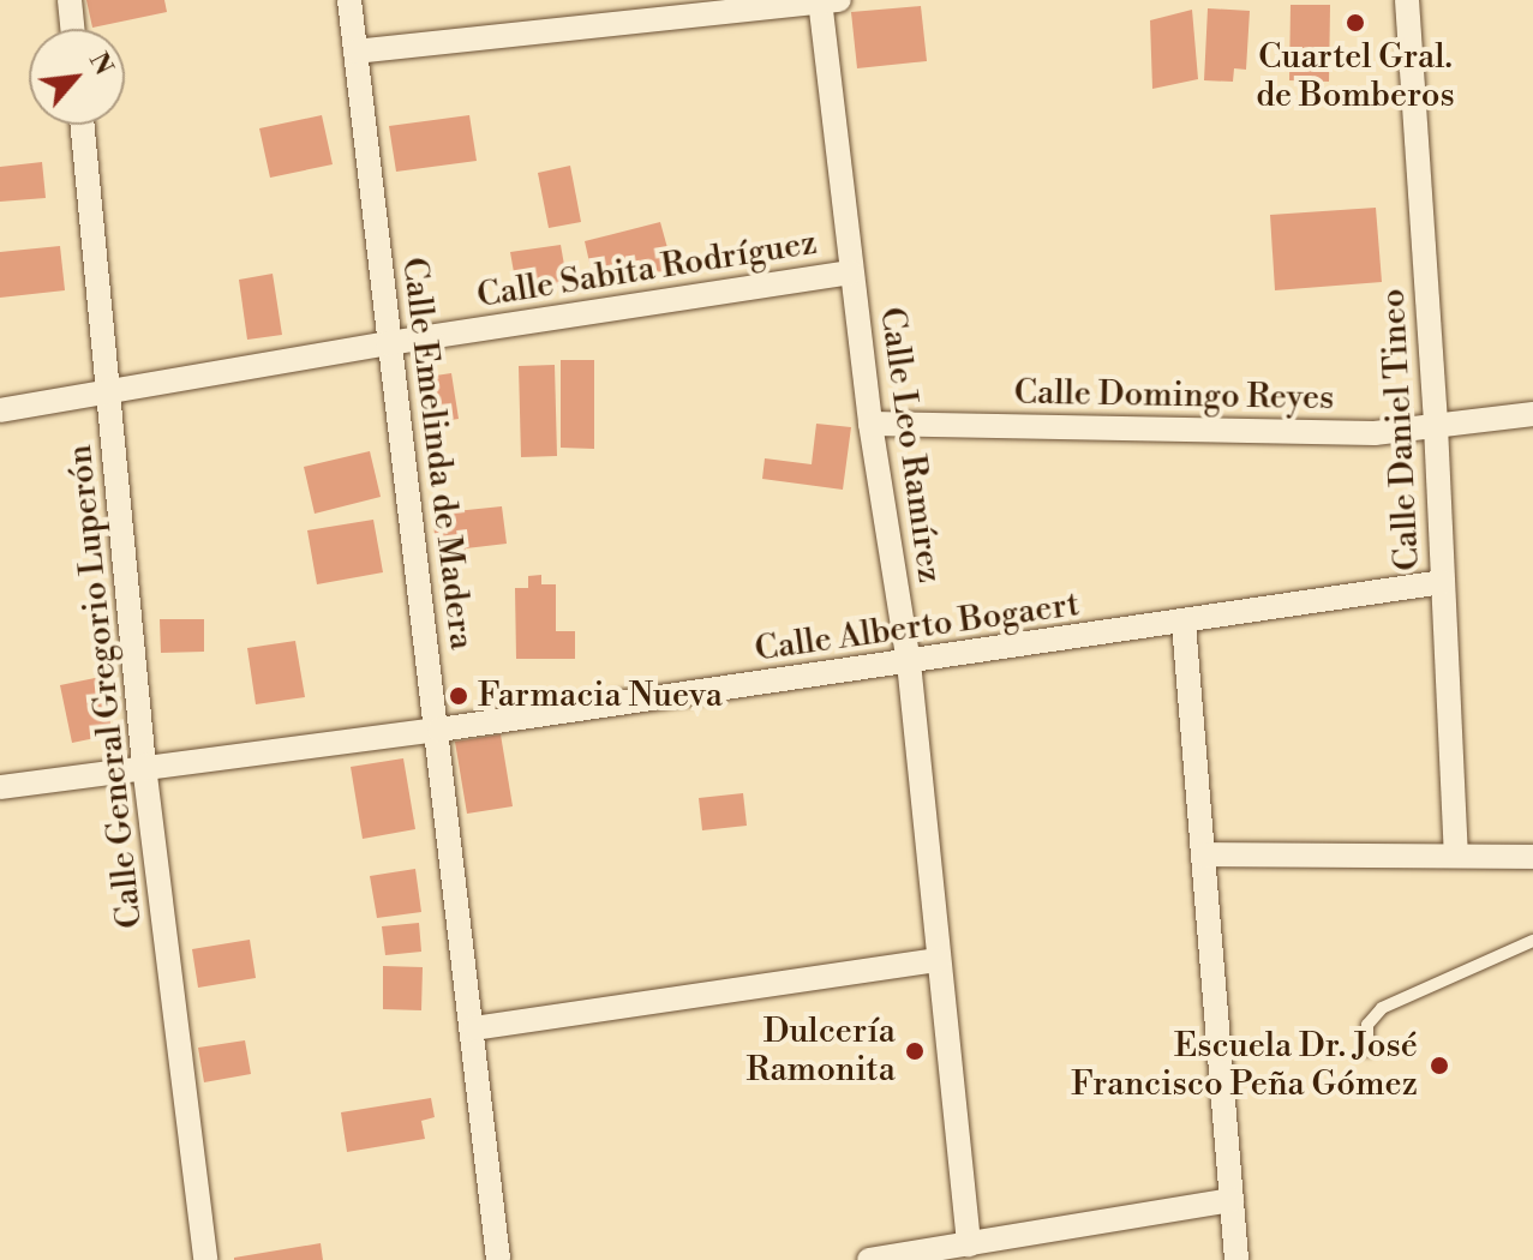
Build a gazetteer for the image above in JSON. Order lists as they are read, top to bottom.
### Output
{
  "streets": {
    "street": [
      "Calle Sabita Rodríguez",
      "Calle Domingo Reyes",
      "Calle Daniel Tineo",
      "Calle Leo Ramírez",
      "Calle Emelinda de Madera",
      "Calle Alberto Bogaert",
      "Calle General Gregorio Luperón"
    ]
  },
  "crossings": [
    ["Calle Sabita Rodríguez", "Calle Leo Ramírez"],
    ["Calle Sabita Rodríguez", "Calle Emelinda de Madera"],
    ["Calle Sabita Rodríguez", "Calle General Gregorio Luperón"],
    ["Calle Domingo Reyes", "Calle Daniel Tineo"],
    ["Calle Domingo Reyes", "Calle Leo Ramírez"],
    ["Calle Daniel Tineo", "Calle Alberto Bogaert"],
    ["Calle Leo Ramírez", "Calle Alberto Bogaert"],
    ["Calle Emelinda de Madera", "Calle Alberto Bogaert"],
    ["Calle Alberto Bogaert", "Calle General Gregorio Luperón"]
  ],
  "places": [
    "Cuartel Gral. de Bomberos",
    "Farmacia Nueva",
    "Dulcería Ramonita",
    "Escuela Dr. José Francisco Peña Gómez"
  ],
  "north": "top right"
}
